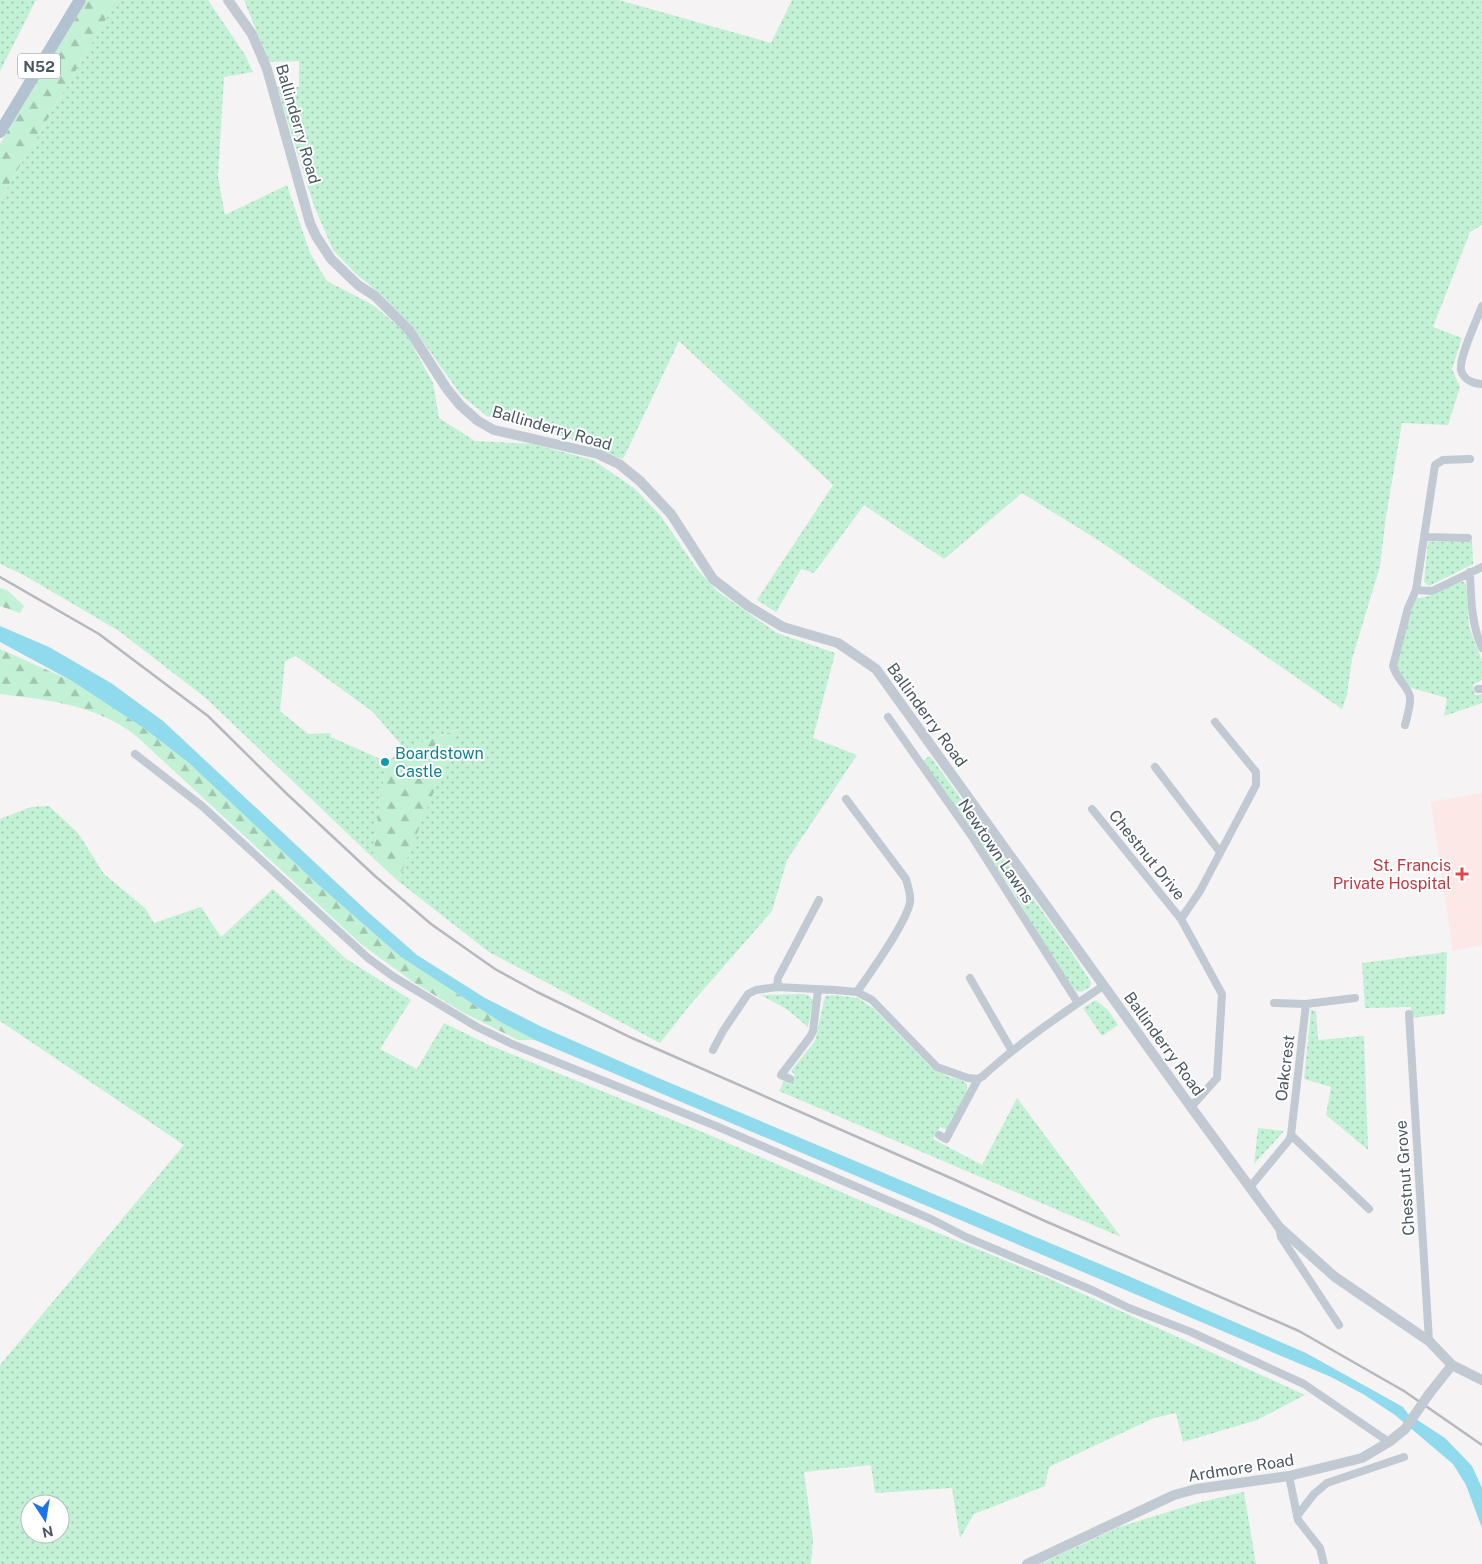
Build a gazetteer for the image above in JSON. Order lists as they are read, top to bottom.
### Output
{
  "streets": {
    "main road": ["N52"],
    "street": [
      "Ballinderry Road",
      "Newtown Lawns",
      "Chestnut Drive",
      "Oakcrest",
      "Chestnut Grove",
      "Ardmore Road"
    ]
  },
  "crossings": [
    ["Ballinderry Road", "Chestnut Drive"],
    ["Ballinderry Road", "Oakcrest"],
    ["Ballinderry Road", "Chestnut Grove"],
    ["Ballinderry Road", "Ardmore Road"]
  ],
  "places": {
    "other": ["Boardstown Castle"],
    "health": ["St. Francis Private Hospital"]
  },
  "north": "bottom"
}
